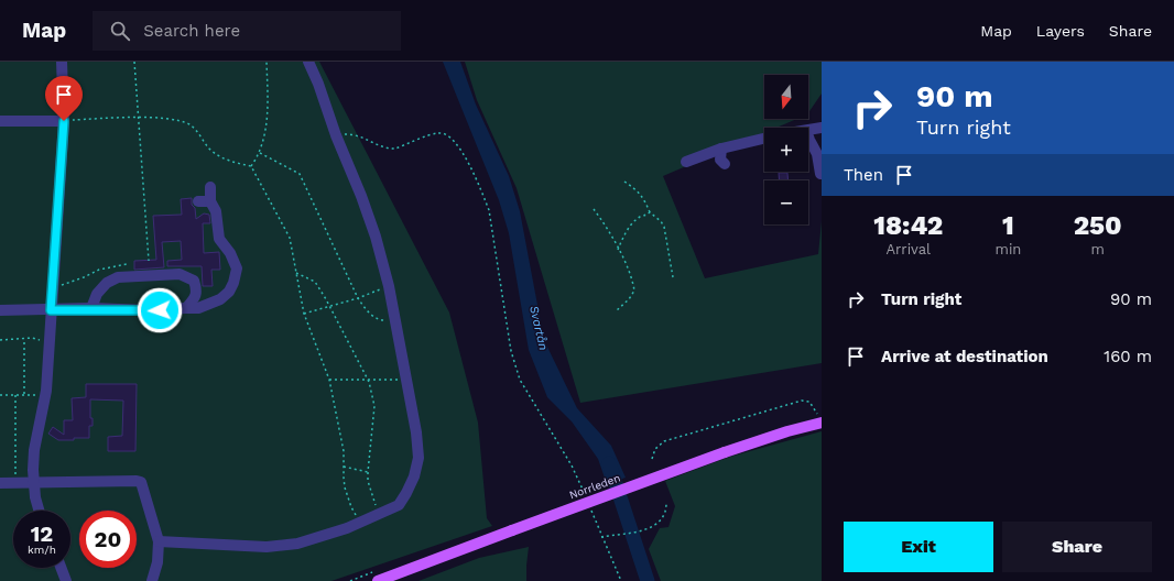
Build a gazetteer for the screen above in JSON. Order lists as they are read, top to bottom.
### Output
{
  "streets": {
    "main road": ["Norrleden"]
  },
  "water": ["Svartån"],
  "north": "bottom",
  "page": {
    "header": "Map",
    "search": "Search here",
    "nav": ["Map", "Layers", "Share"],
    "turn": ["90 m", "Turn right"],
    "map_buttons": ["+", "−"],
    "then": "Then",
    "eta": [
      "18:42",
      "Arrival",
      "1",
      "min",
      "250",
      "m"
    ],
    "list": [
      {
        "name": "Turn right",
        "value": "90 m"
      },
      {
        "name": "Arrive at destination",
        "value": "160 m"
      }
    ],
    "speed": "12 km/h",
    "limit": "20",
    "buttons": ["Exit", "Share"]
  }
}
